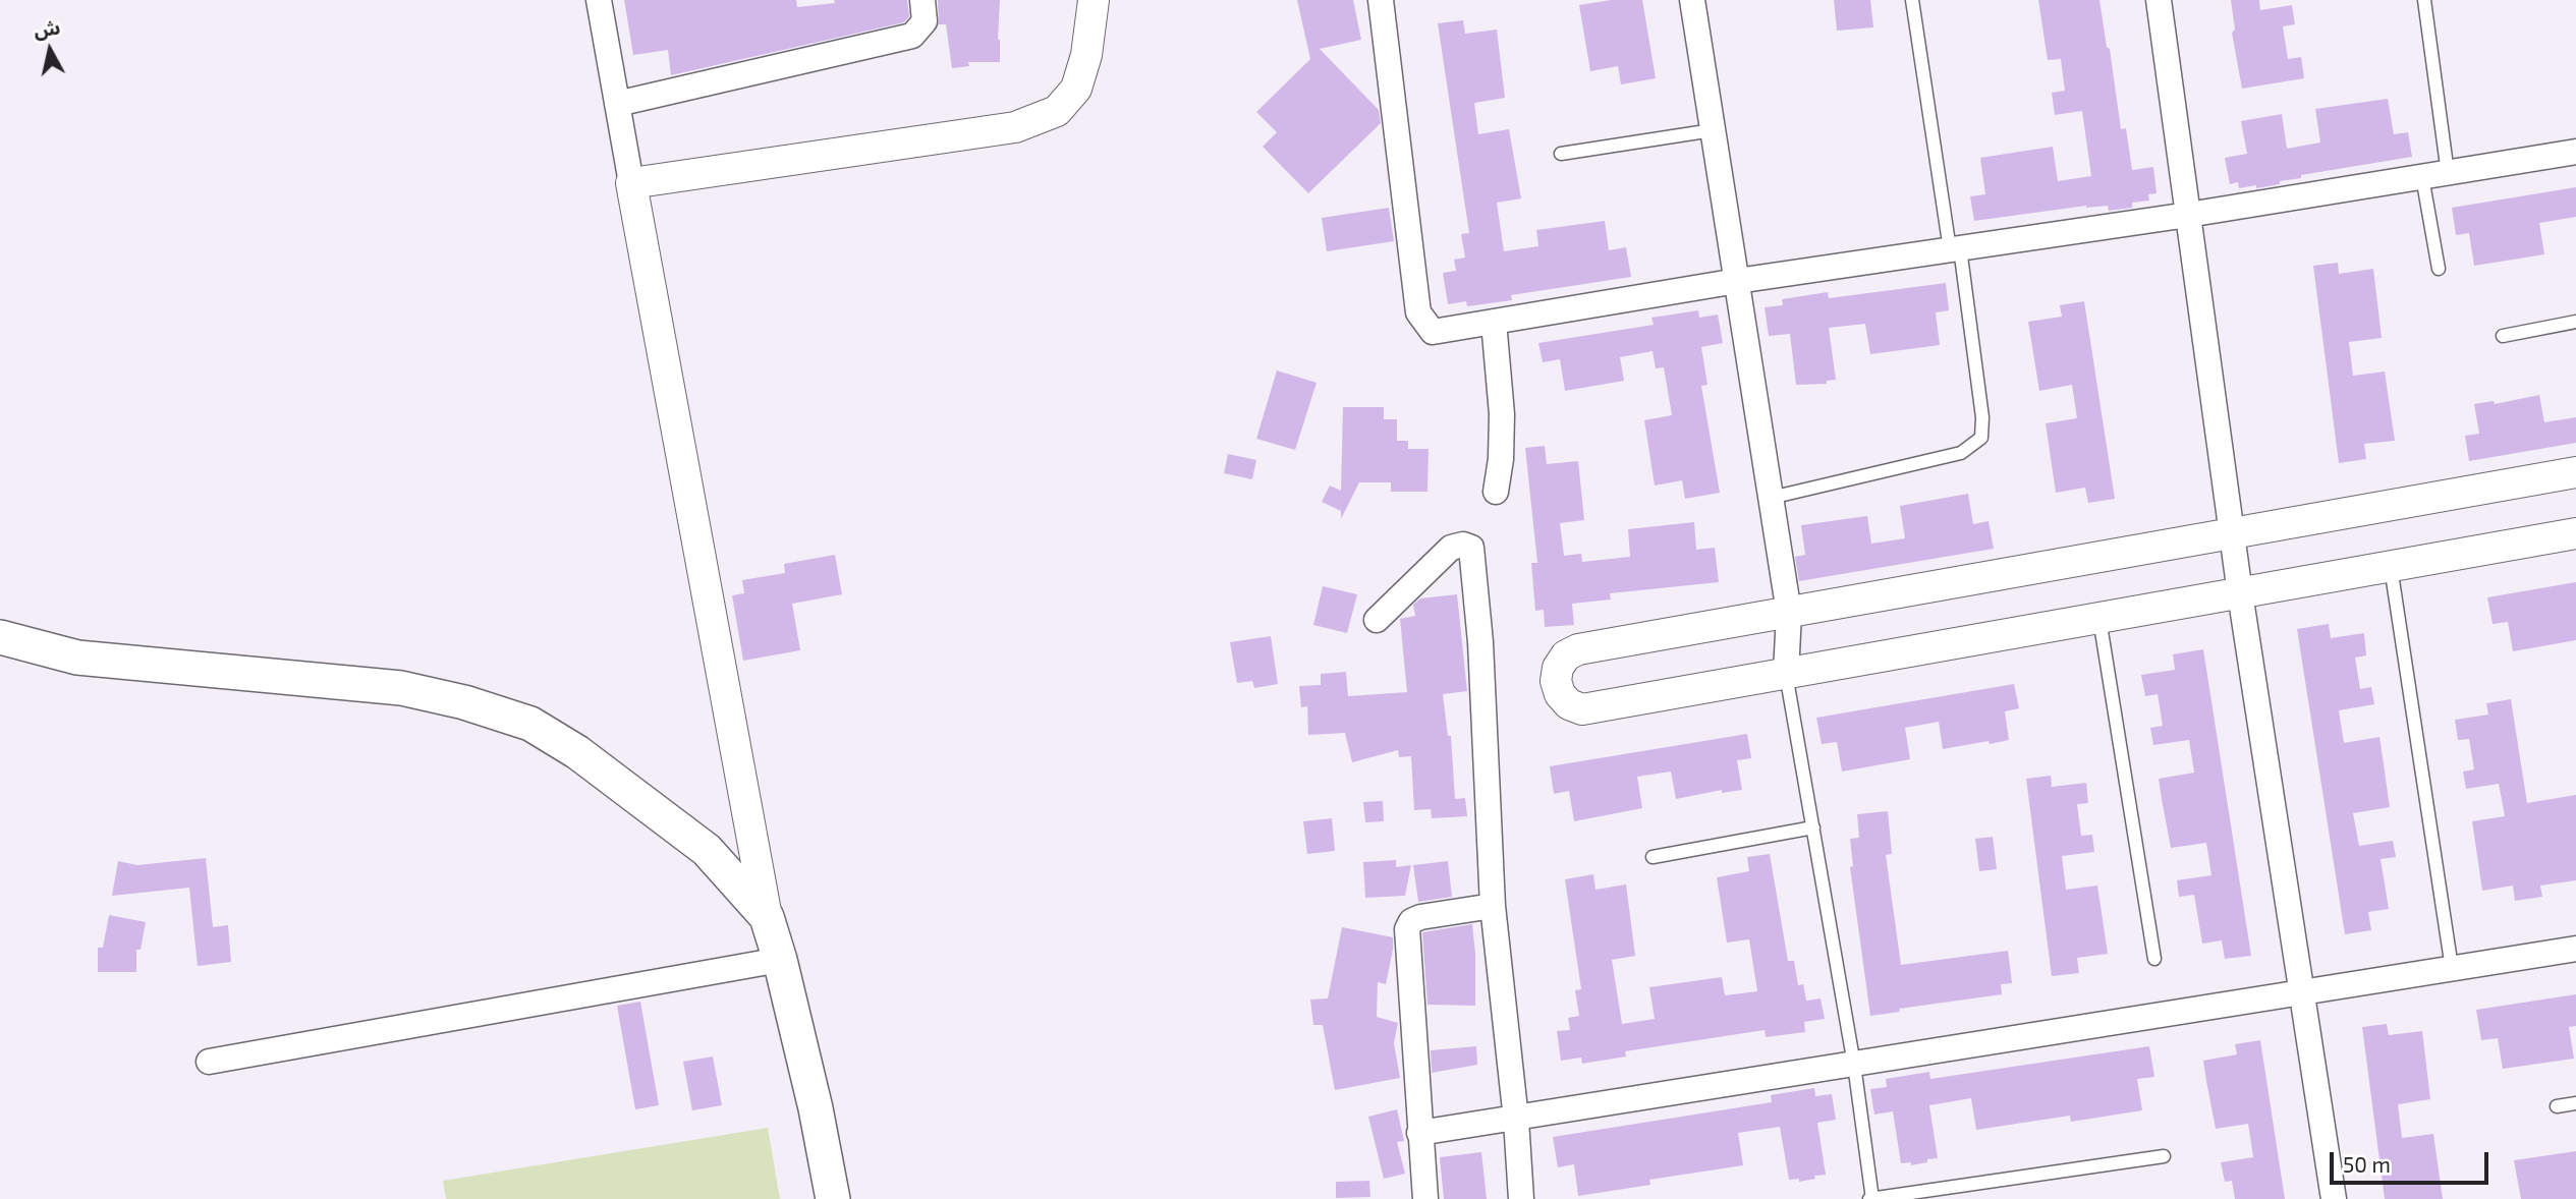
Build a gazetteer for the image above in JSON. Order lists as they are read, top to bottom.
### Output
{
  "scale_bar": "50 m",
  "north": "top"
}
